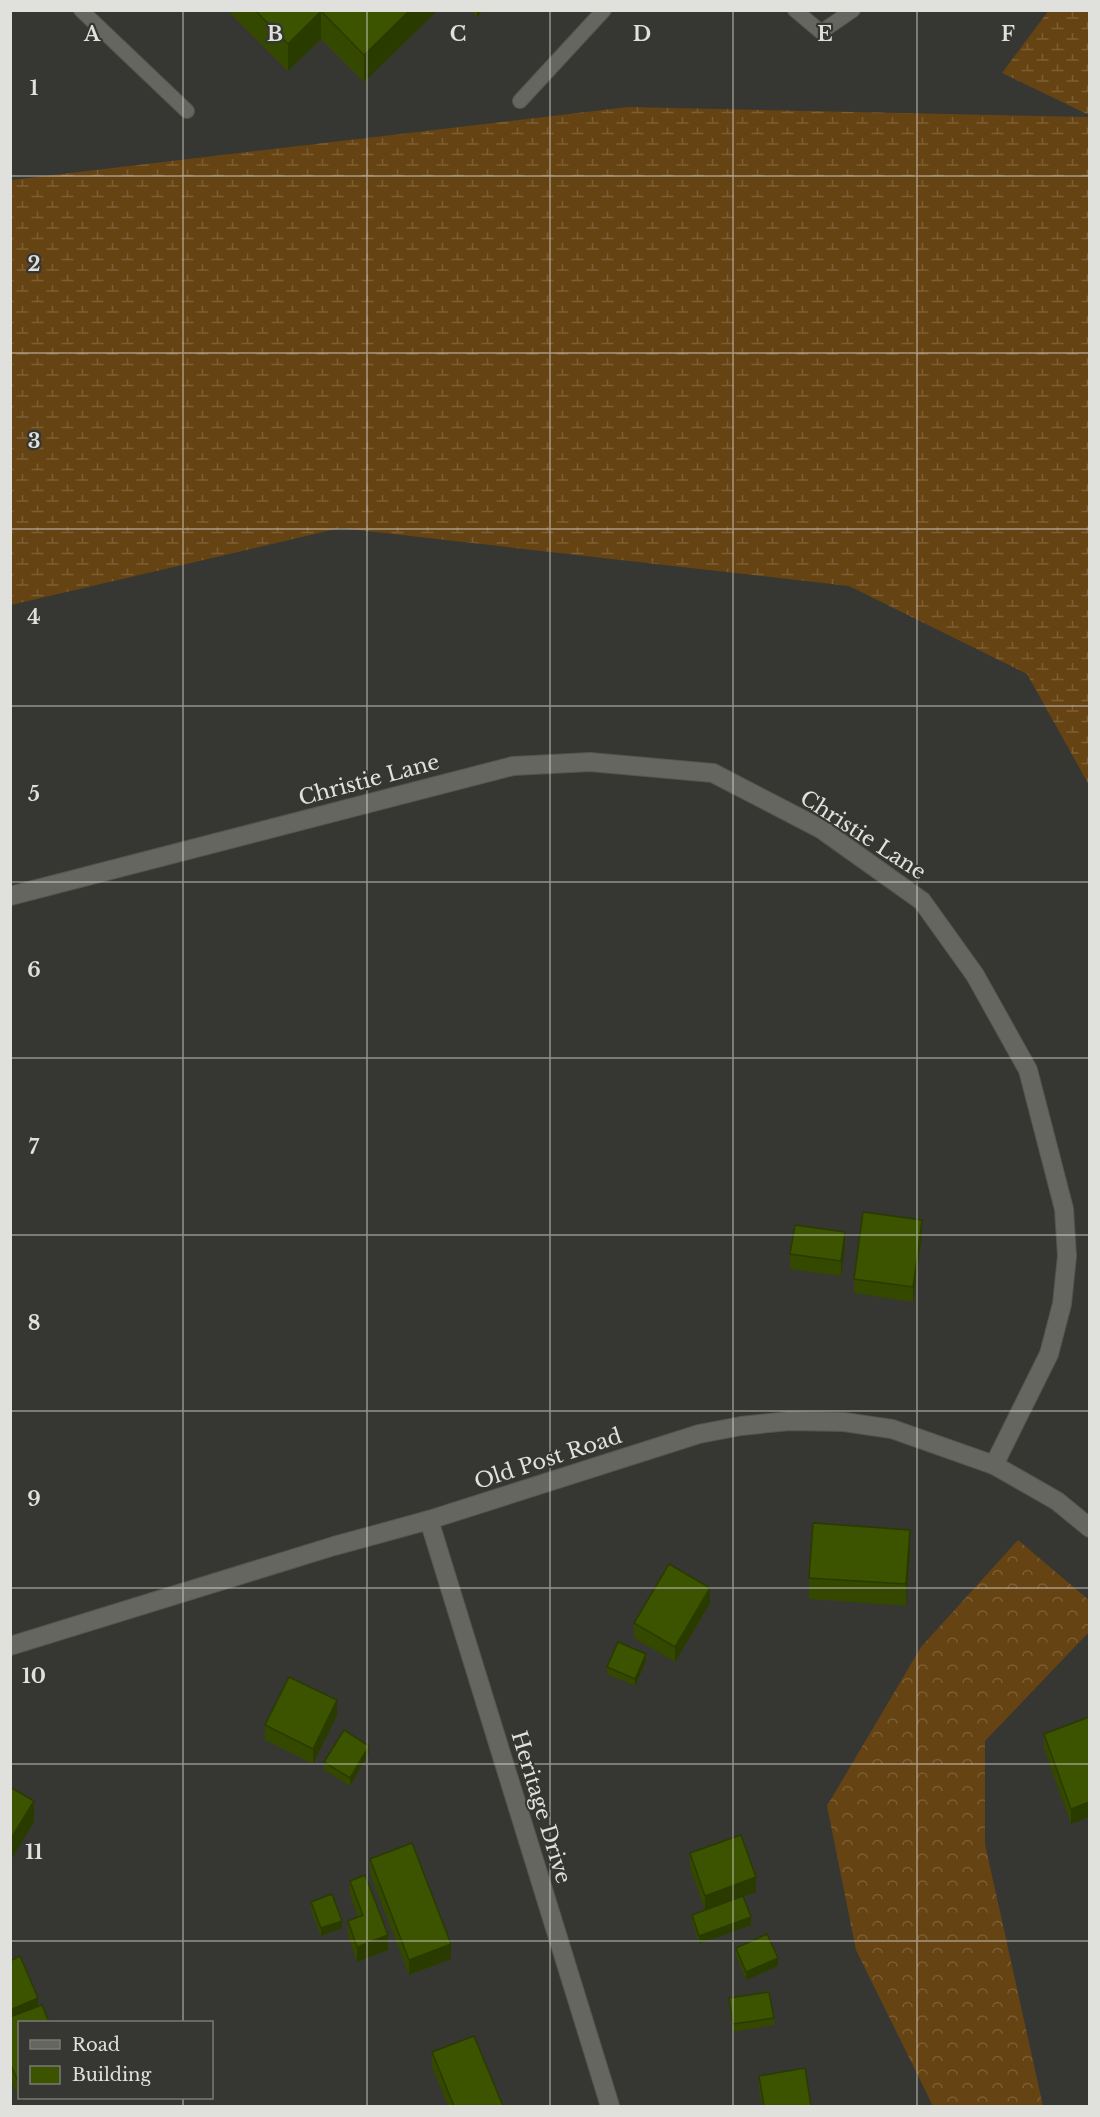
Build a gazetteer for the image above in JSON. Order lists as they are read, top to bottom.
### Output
{
  "streets": {
    "street": ["Christie Lane", "Old Post Road", "Heritage Drive"]
  },
  "crossings": [
    ["Christie Lane", "Old Post Road"],
    ["Old Post Road", "Heritage Drive"]
  ],
  "legend": ["Road", "Building"],
  "grid": {
    "columns": [
      "A",
      "B",
      "C",
      "D",
      "E",
      "F"
    ],
    "rows": [
      "1",
      "2",
      "3",
      "4",
      "5",
      "6",
      "7",
      "8",
      "9",
      "10",
      "11"
    ]
  }
}
